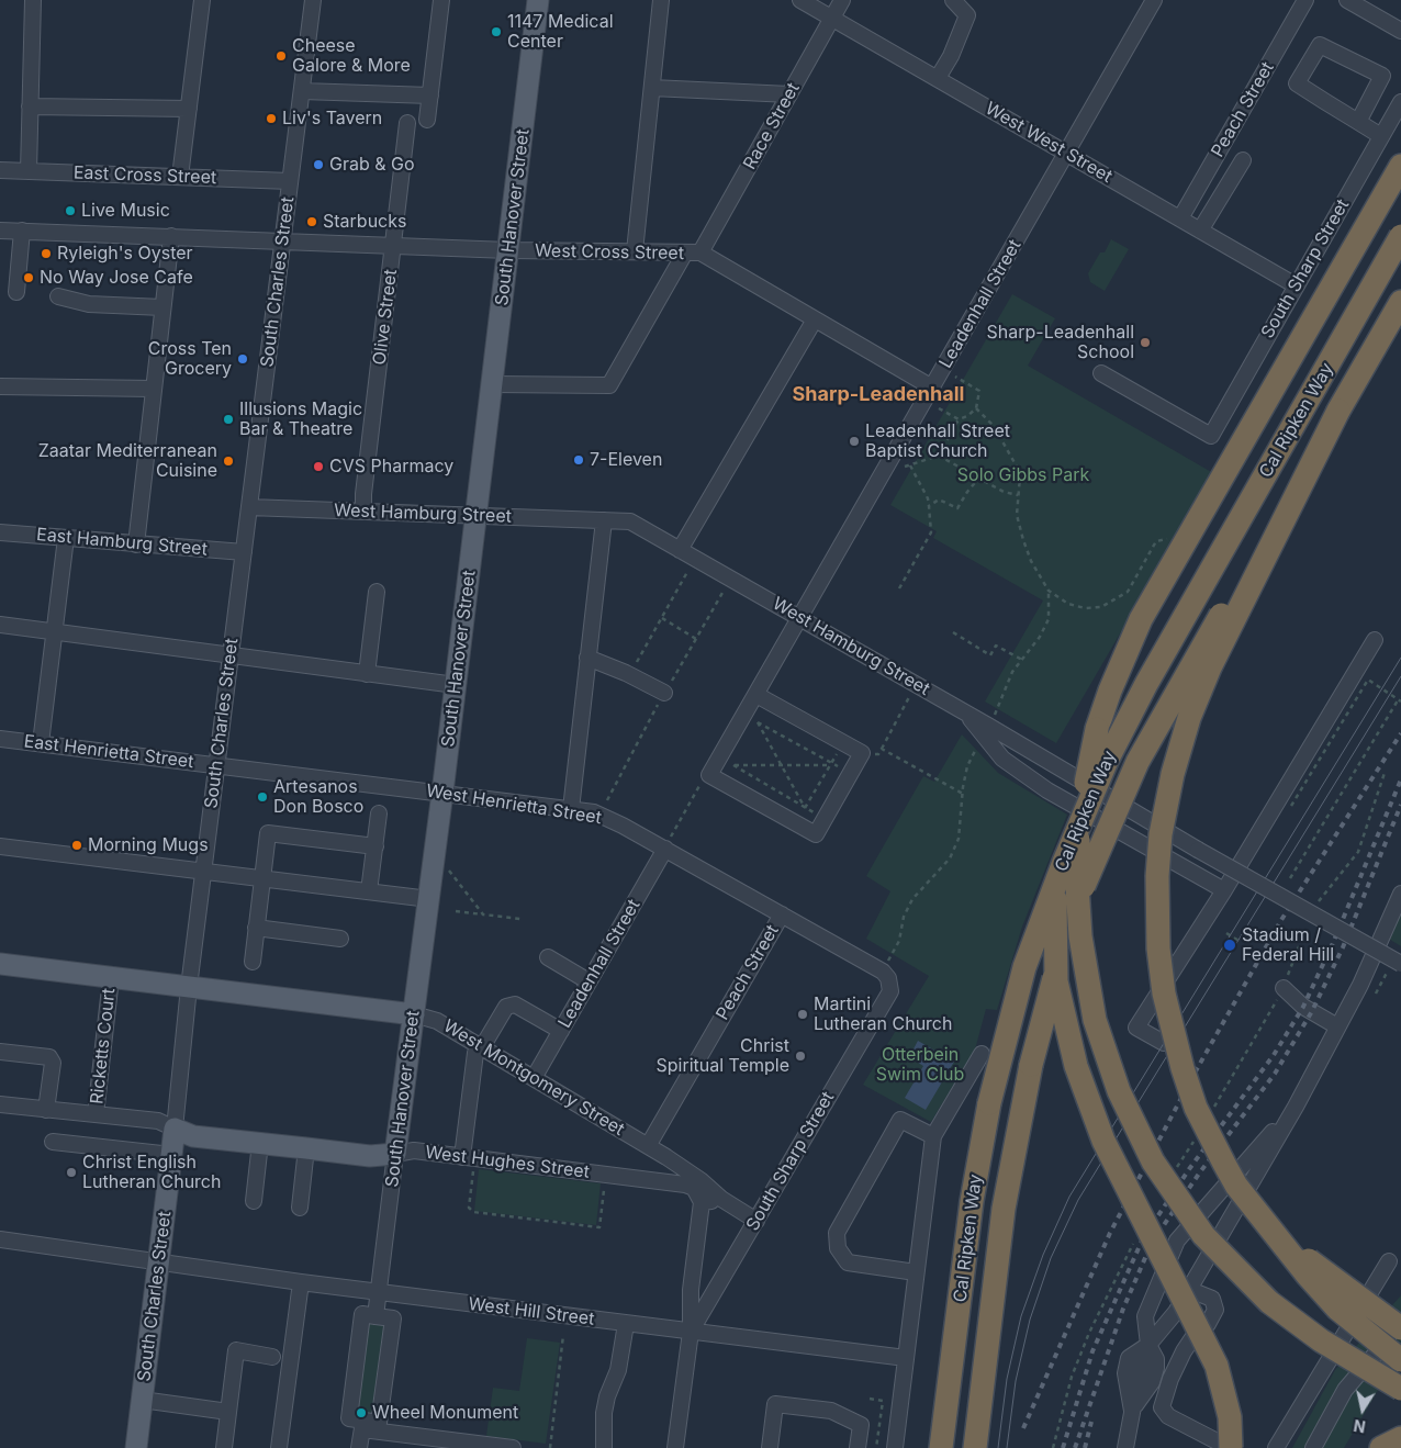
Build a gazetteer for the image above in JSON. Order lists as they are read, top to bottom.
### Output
{
  "streets": {
    "highway": ["Cal Ripken Way"],
    "main road": [
      "South Hanover Street",
      "South Charles Street",
      "West Montgomery Street",
      "West Hughes Street"
    ],
    "street": [
      "Peach Street",
      "Race Street",
      "West West Street",
      "East Cross Street",
      "West Cross Street",
      "South Sharp Street",
      "Leadenhall Street",
      "Olive Street",
      "West Hamburg Street",
      "East Hamburg Street",
      "East Henrietta Street",
      "West Henrietta Street",
      "Ricketts Court",
      "West Hill Street"
    ]
  },
  "crossings": [
    ["Peach Street", "West West Street"],
    ["Peach Street", "West Henrietta Street"],
    ["Peach Street", "West Montgomery Street"],
    ["Race Street", "West West Street"],
    ["Race Street", "West Cross Street"],
    ["West West Street", "South Sharp Street"],
    ["West West Street", "Leadenhall Street"],
    ["East Cross Street", "South Charles Street"],
    ["South Hanover Street", "West Cross Street"],
    ["South Hanover Street", "West Hamburg Street"],
    ["South Hanover Street", "West Henrietta Street"],
    ["South Hanover Street", "West Montgomery Street"],
    ["South Hanover Street", "West Hughes Street"],
    ["South Hanover Street", "West Hill Street"],
    ["West Cross Street", "South Charles Street"],
    ["West Cross Street", "Leadenhall Street"],
    ["West Cross Street", "Olive Street"],
    ["South Sharp Street", "West Henrietta Street"],
    ["South Sharp Street", "West Montgomery Street"],
    ["South Sharp Street", "West Hughes Street"],
    ["South Sharp Street", "West Hill Street"],
    ["South Charles Street", "West Hamburg Street"],
    ["South Charles Street", "East Hamburg Street"],
    ["South Charles Street", "East Henrietta Street"],
    ["South Charles Street", "West Henrietta Street"],
    ["South Charles Street", "West Montgomery Street"],
    ["South Charles Street", "West Hughes Street"],
    ["South Charles Street", "West Hill Street"],
    ["Leadenhall Street", "West Hamburg Street"],
    ["Leadenhall Street", "West Henrietta Street"],
    ["Leadenhall Street", "West Montgomery Street"],
    ["Olive Street", "West Hamburg Street"],
    ["East Henrietta Street", "West Henrietta Street"],
    ["Ricketts Court", "West Montgomery Street"]
  ],
  "districts": ["Sharp-Leadenhall"],
  "parks": ["Solo Gibbs Park", "Otterbein Swim Club"],
  "places": [
    "1147 Medical Center",
    "Cheese Galore & More",
    "Liv's Tavern",
    "Grab & Go",
    "Live Music",
    "Starbucks",
    "Ryleigh's Oyster",
    "No Way Jose Cafe",
    "Sharp-Leadenhall School",
    "Cross Ten Grocery",
    "Illusions Magic Bar & Theatre",
    "Leadenhall Street Baptist Church",
    "7-Eleven",
    "Zaatar Mediterranean Cuisine",
    "CVS Pharmacy",
    "Artesanos Don Bosco",
    "Morning Mugs",
    "Stadium / Federal Hill",
    "Martini Lutheran Church",
    "Christ Spiritual Temple",
    "Christ English Lutheran Church",
    "Wheel Monument"
  ],
  "north": "bottom"
}
